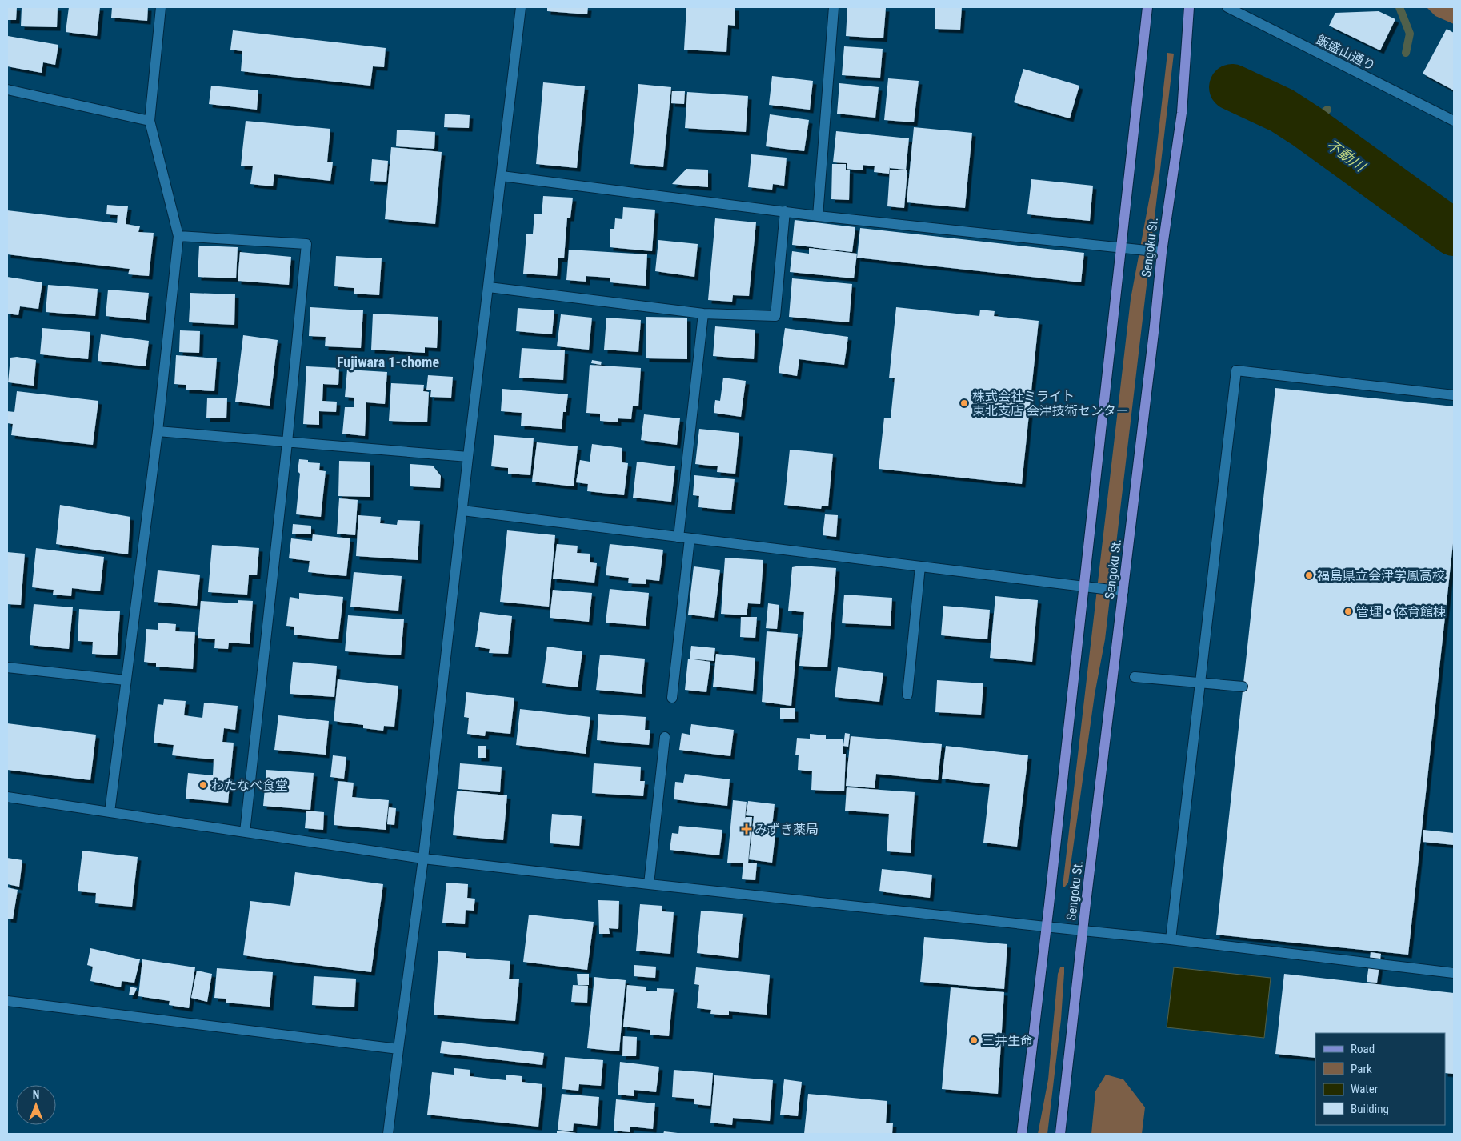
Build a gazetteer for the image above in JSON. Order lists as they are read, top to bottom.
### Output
{
  "streets": {
    "main road": ["Sengoku St."],
    "street": ["飯盛山通り"]
  },
  "districts": ["Fujiwara 1-chome"],
  "water": ["不動川"],
  "places": {
    "other": [
      "株式会社ミライト 東北支店 会津技術センター",
      "福島県立会津学鳳高校",
      "管理・体育館棟",
      "わたなべ食堂",
      "三井生命"
    ],
    "health": ["みずき薬局"]
  },
  "legend": [
    "Road",
    "Park",
    "Water",
    "Building"
  ],
  "north": "top"
}
